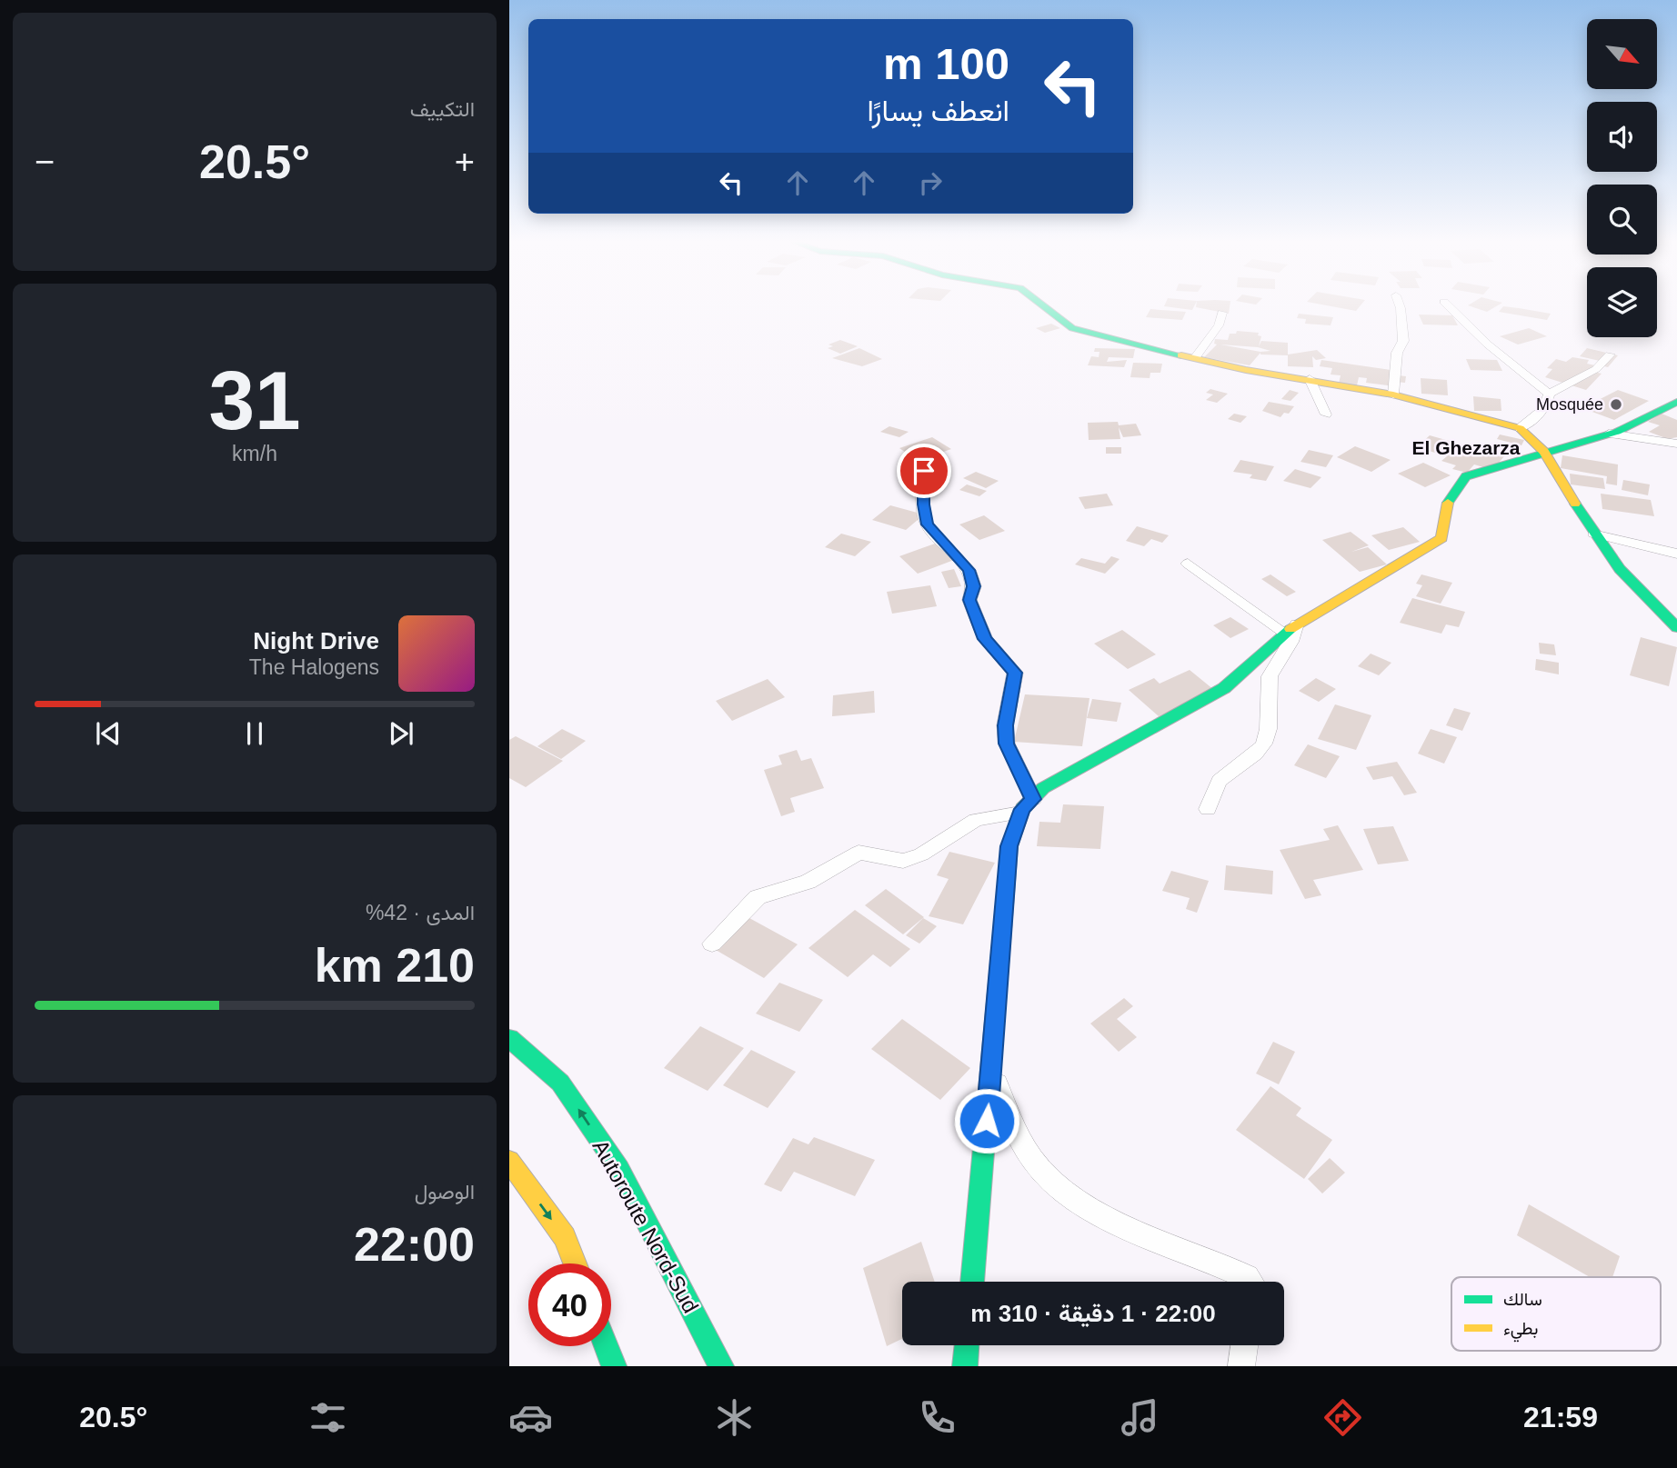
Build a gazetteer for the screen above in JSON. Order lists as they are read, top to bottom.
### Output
{
  "streets": {
    "main road": ["Autoroute Nord-Sud"]
  },
  "districts": ["El Ghezarza"],
  "places": ["Mosquée"],
  "legend": ["سالك", "بطيء"],
  "north": "bottom right",
  "page": {
    "tile": [
      "التكييف",
      ["31", "km/h"],
      ["المدى · 42%", "210 km"],
      ["الوصول", "22:00"]
    ],
    "turn": ["100 m", "انعطف يسارًا"],
    "heat": ["−", "20.5°", "+"],
    "song": ["Night Drive", "The Halogens"],
    "limit": "40",
    "trip": "22:00 · 1 دقيقة · 310 m",
    "tabs": ["21:59", "20.5°"]
  }
}
